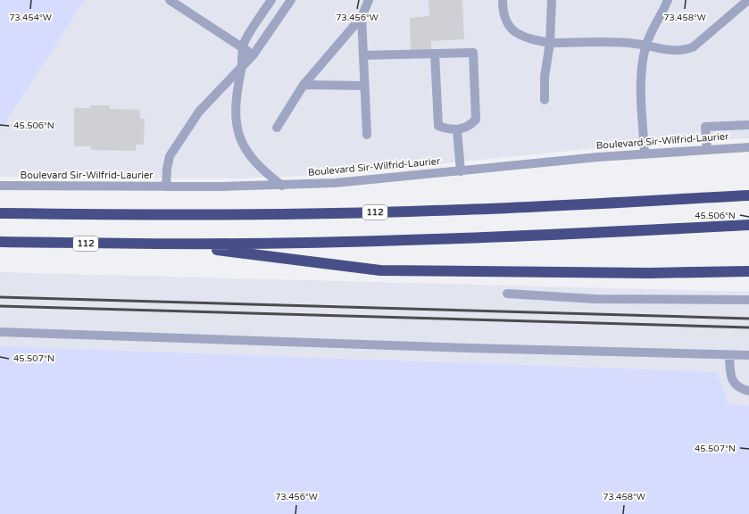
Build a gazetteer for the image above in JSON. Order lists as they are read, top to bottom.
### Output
{
  "streets": {
    "highway": ["112"],
    "street": ["Boulevard Sir-Wilfrid-Laurier"]
  },
  "coordinates": [
    "73.454°W",
    "73.456°W",
    "73.458°W",
    "45.506°N",
    "45.507°N"
  ]
}
